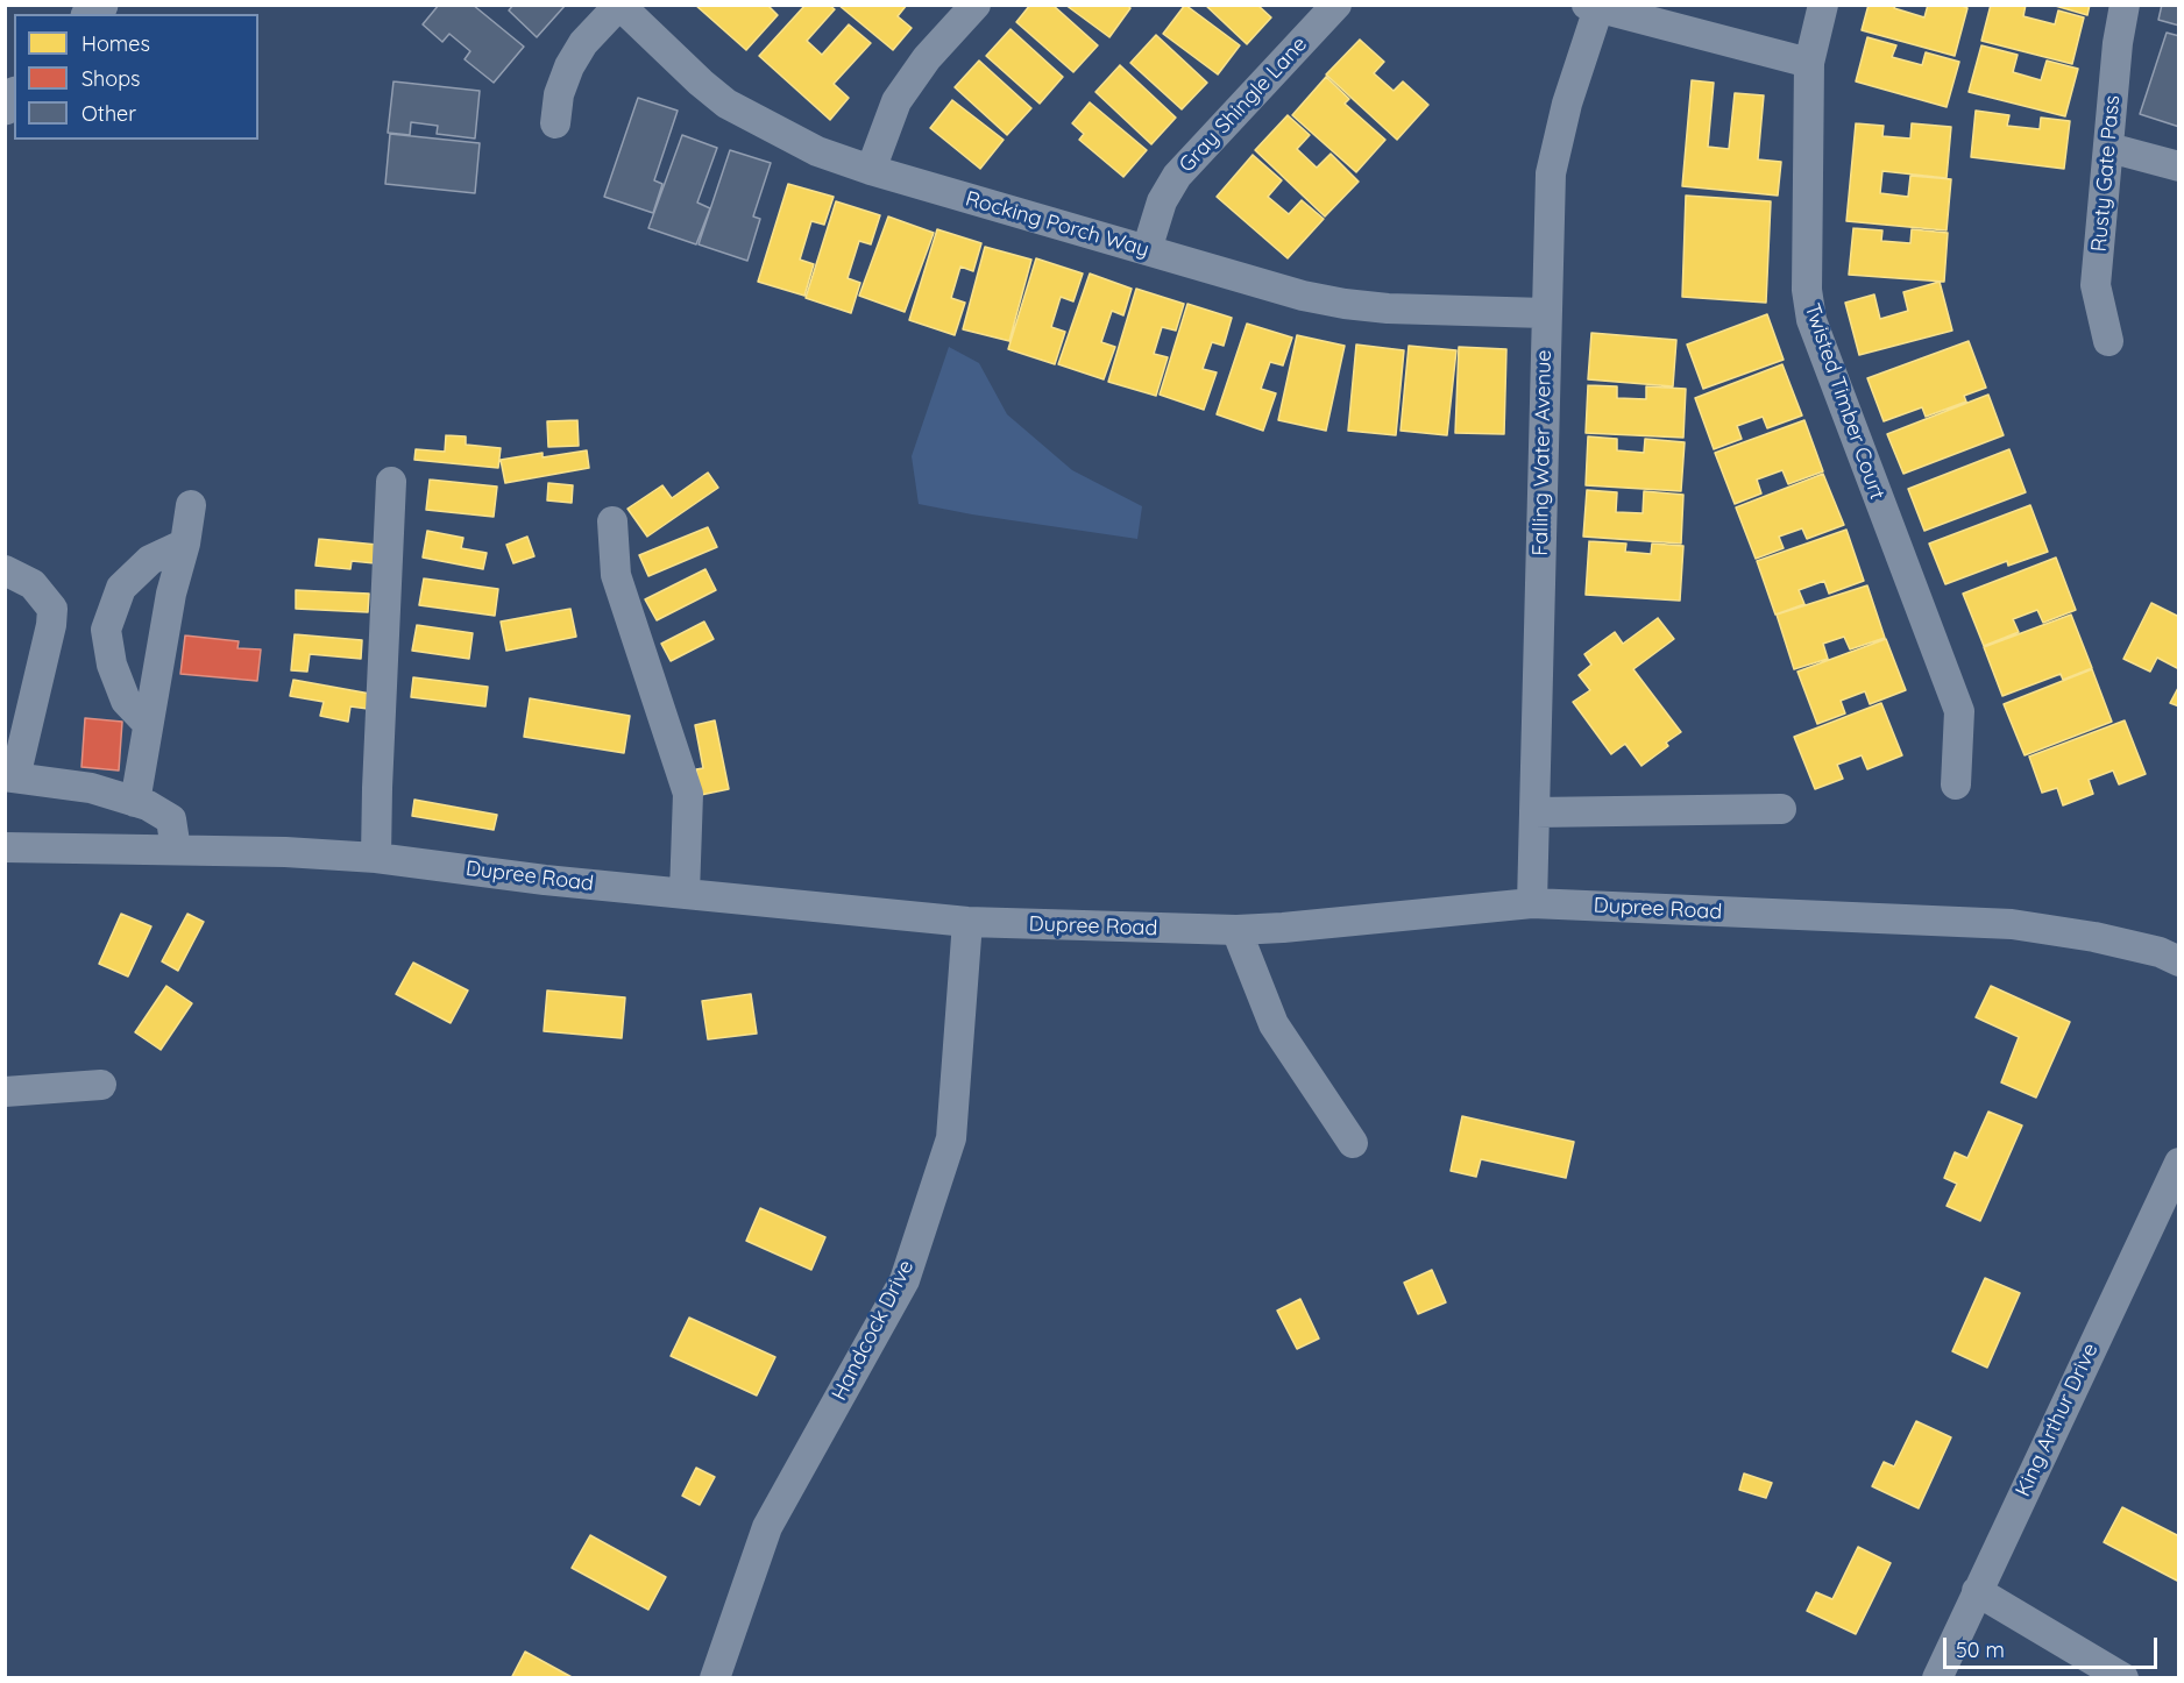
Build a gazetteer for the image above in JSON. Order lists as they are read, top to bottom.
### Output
{
  "streets": {
    "street": [
      "Gray Shingle Lane",
      "Rusty Gate Pass",
      "Rocking Porch Way",
      "Twisted Timber Court",
      "Falling Water Avenue",
      "Dupree Road",
      "Handcock Drive",
      "King Arthur Drive"
    ]
  },
  "crossings": [
    ["Gray Shingle Lane", "Rocking Porch Way"],
    ["Rocking Porch Way", "Falling Water Avenue"],
    ["Falling Water Avenue", "Dupree Road"],
    ["Dupree Road", "Handcock Drive"]
  ],
  "legend": ["Homes", "Shops", "Other"],
  "scale_bar": "50 m"
}
